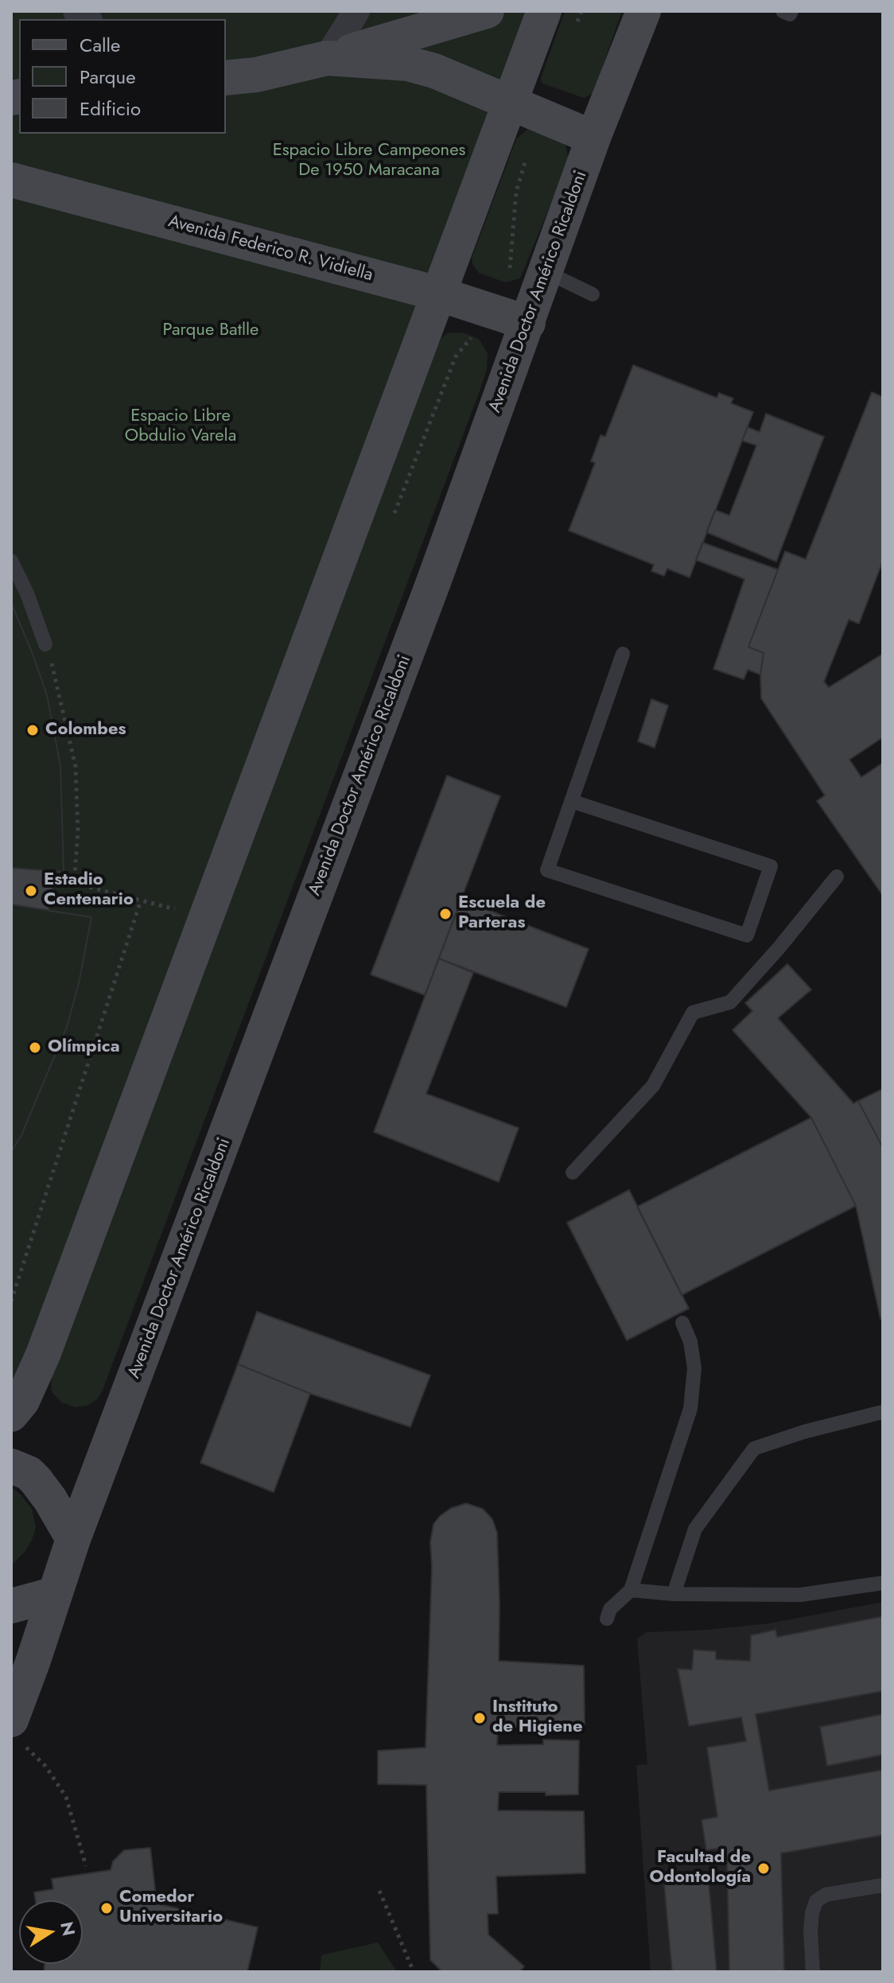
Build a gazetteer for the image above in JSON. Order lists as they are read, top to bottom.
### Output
{
  "streets": {
    "street": ["Avenida Federico R. Vidiella", "Avenida Doctor Américo Ricaldoni"]
  },
  "crossings": [
    ["Avenida Federico R. Vidiella", "Avenida Doctor Américo Ricaldoni"]
  ],
  "parks": ["Espacio Libre Campeones De 1950 Maracana", "Parque Batlle", "Espacio Libre Obdulio Varela"],
  "places": [
    "Colombes",
    "Estadio Centenario",
    "Escuela de Parteras",
    "Olímpica",
    "Instituto de Higiene",
    "Facultad de Odontología",
    "Comedor Universitario"
  ],
  "legend": ["Calle", "Parque", "Edificio"],
  "north": "right"
}
